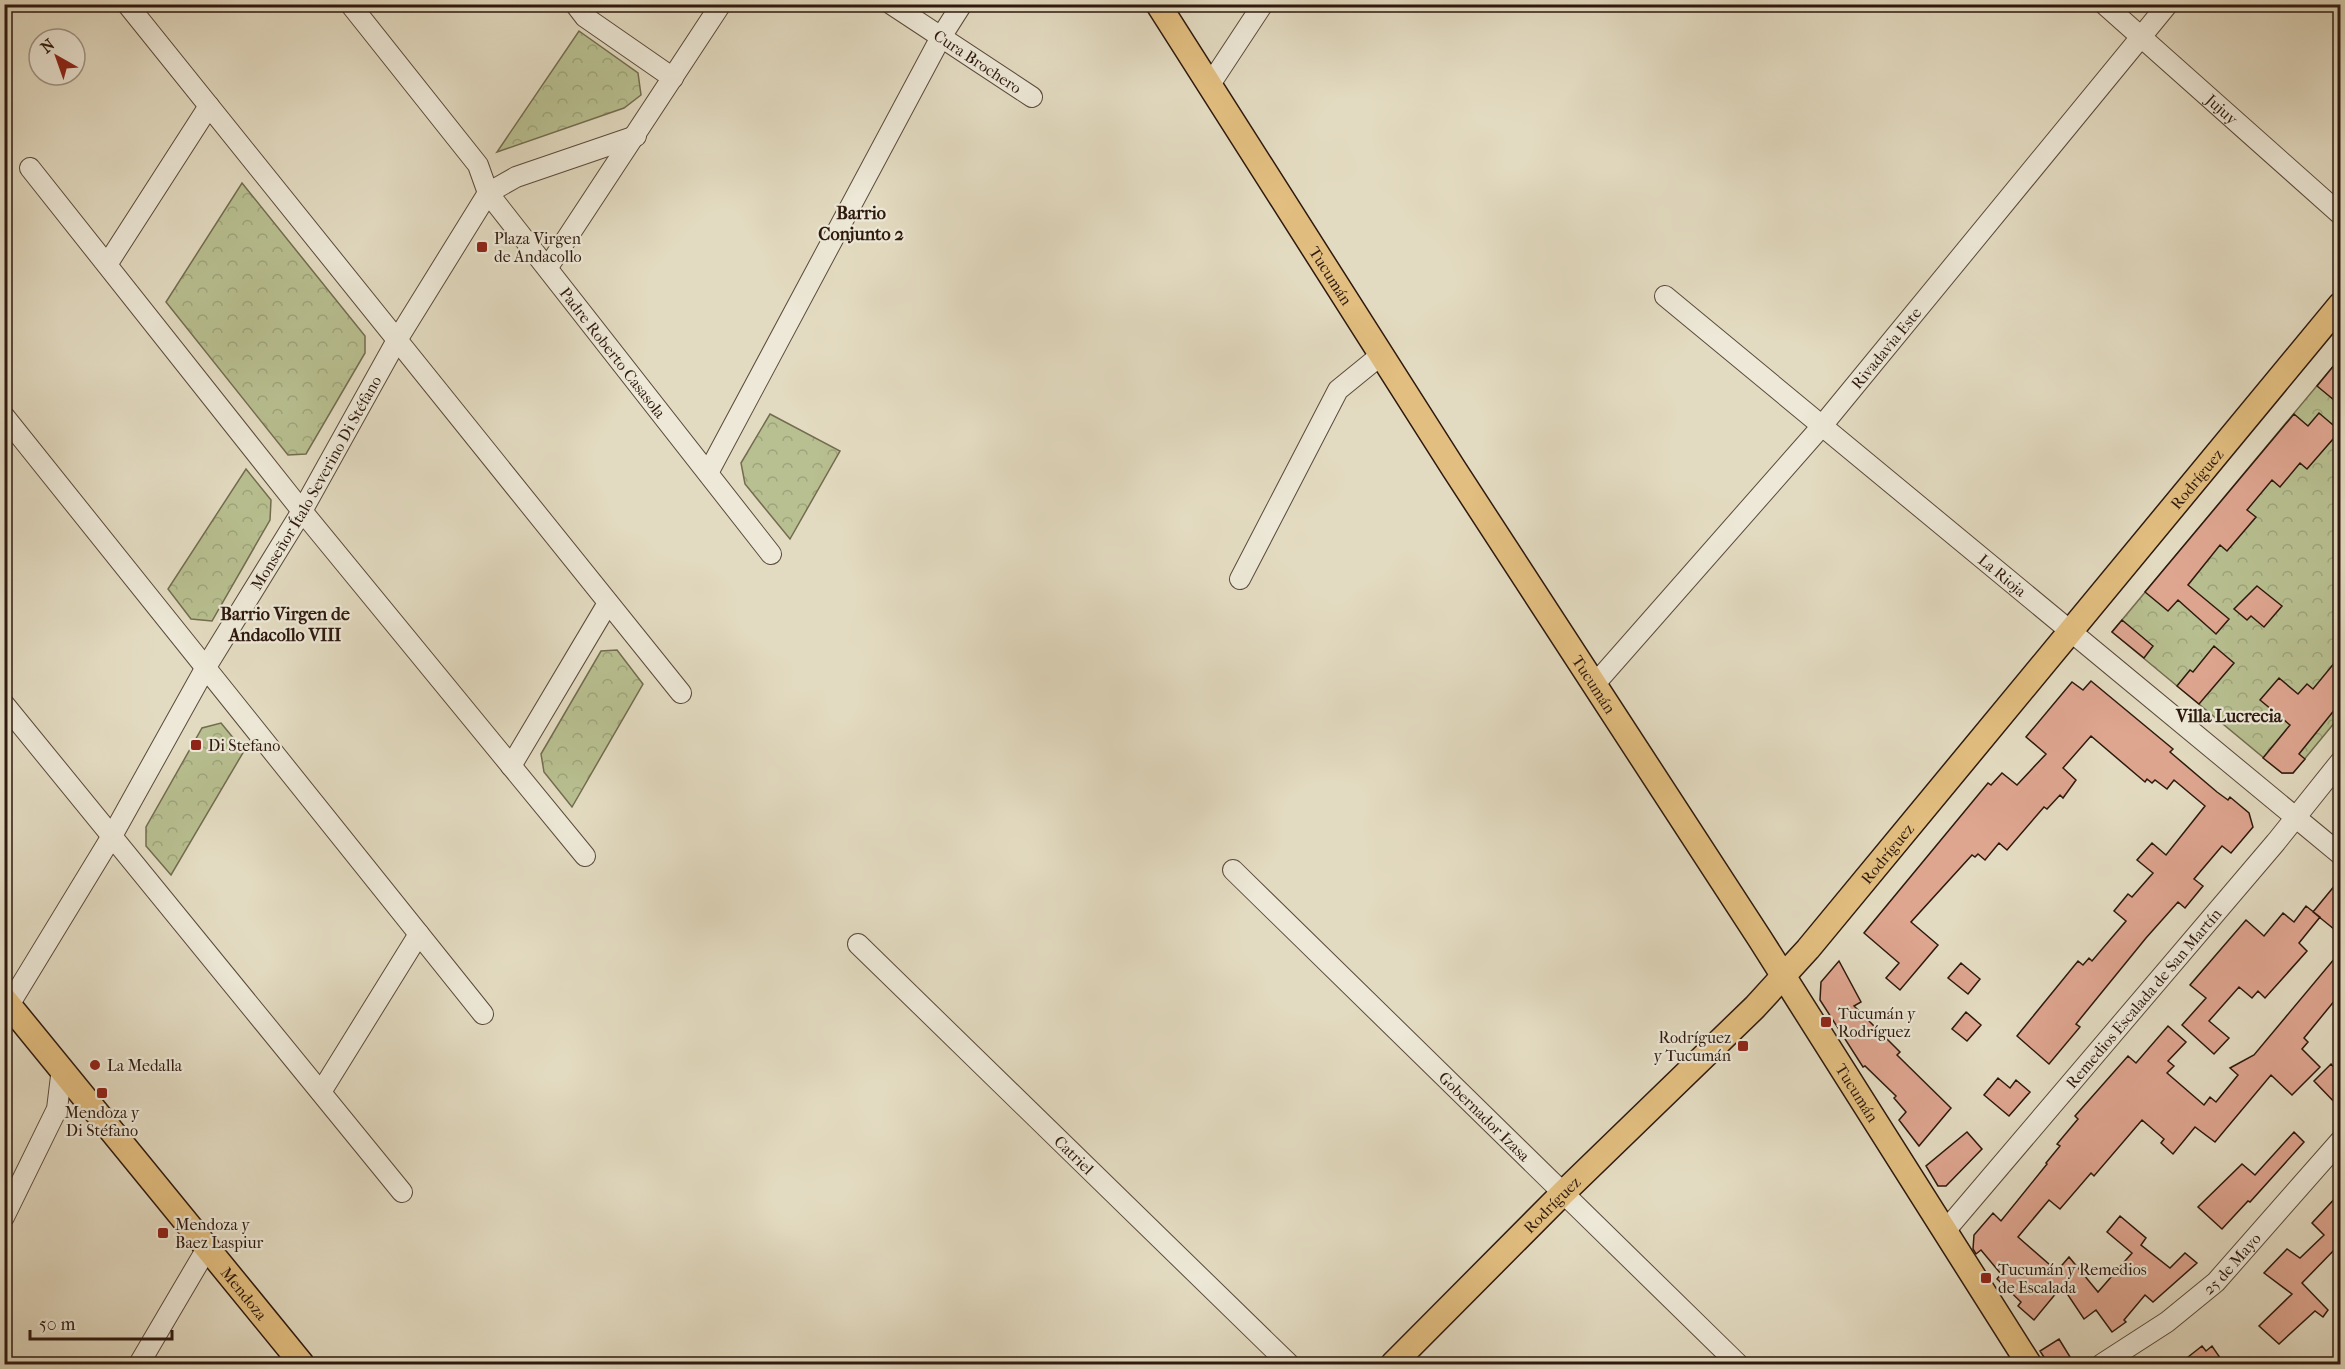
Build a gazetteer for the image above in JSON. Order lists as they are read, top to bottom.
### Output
{
  "streets": {
    "main road": ["Tucumán", "Rodríguez", "Mendoza"],
    "street": [
      "Cura Brochero",
      "Jujuy",
      "Rivadavia Este",
      "Padre Roberto Casasola",
      "Monseñor Ítalo Severino Di Stéfano",
      "La Rioja",
      "Remedios Escalada de San Martín",
      "Gobernador Izasa",
      "Catriel",
      "25 de Mayo"
    ]
  },
  "crossings": [
    ["Jujuy", "Rivadavia Este"],
    ["Tucumán", "Rivadavia Este"],
    ["Tucumán", "Rodríguez"],
    ["Tucumán", "Remedios Escalada de San Martín"],
    ["Rivadavia Este", "La Rioja"],
    ["Padre Roberto Casasola", "Monseñor Ítalo Severino Di Stéfano"],
    ["Rodríguez", "La Rioja"],
    ["Rodríguez", "Gobernador Izasa"],
    ["Monseñor Ítalo Severino Di Stéfano", "Mendoza"],
    ["La Rioja", "Remedios Escalada de San Martín"]
  ],
  "districts": ["Barrio Conjunto 2", "Barrio Virgen de Andacollo VIII", "Villa Lucrecia"],
  "places": {
    "transit": [
      "Plaza Virgen de Andacollo",
      "Di Stefano",
      "Tucumán y Rodríguez",
      "Rodríguez y Tucumán",
      "Mendoza y Di Stéfano",
      "Mendoza y Baez Laspiur",
      "Tucumán y Remedios de Escalada"
    ],
    "other": ["La Medalla"]
  },
  "scale_bar": "50 m",
  "north": "top left"
}
